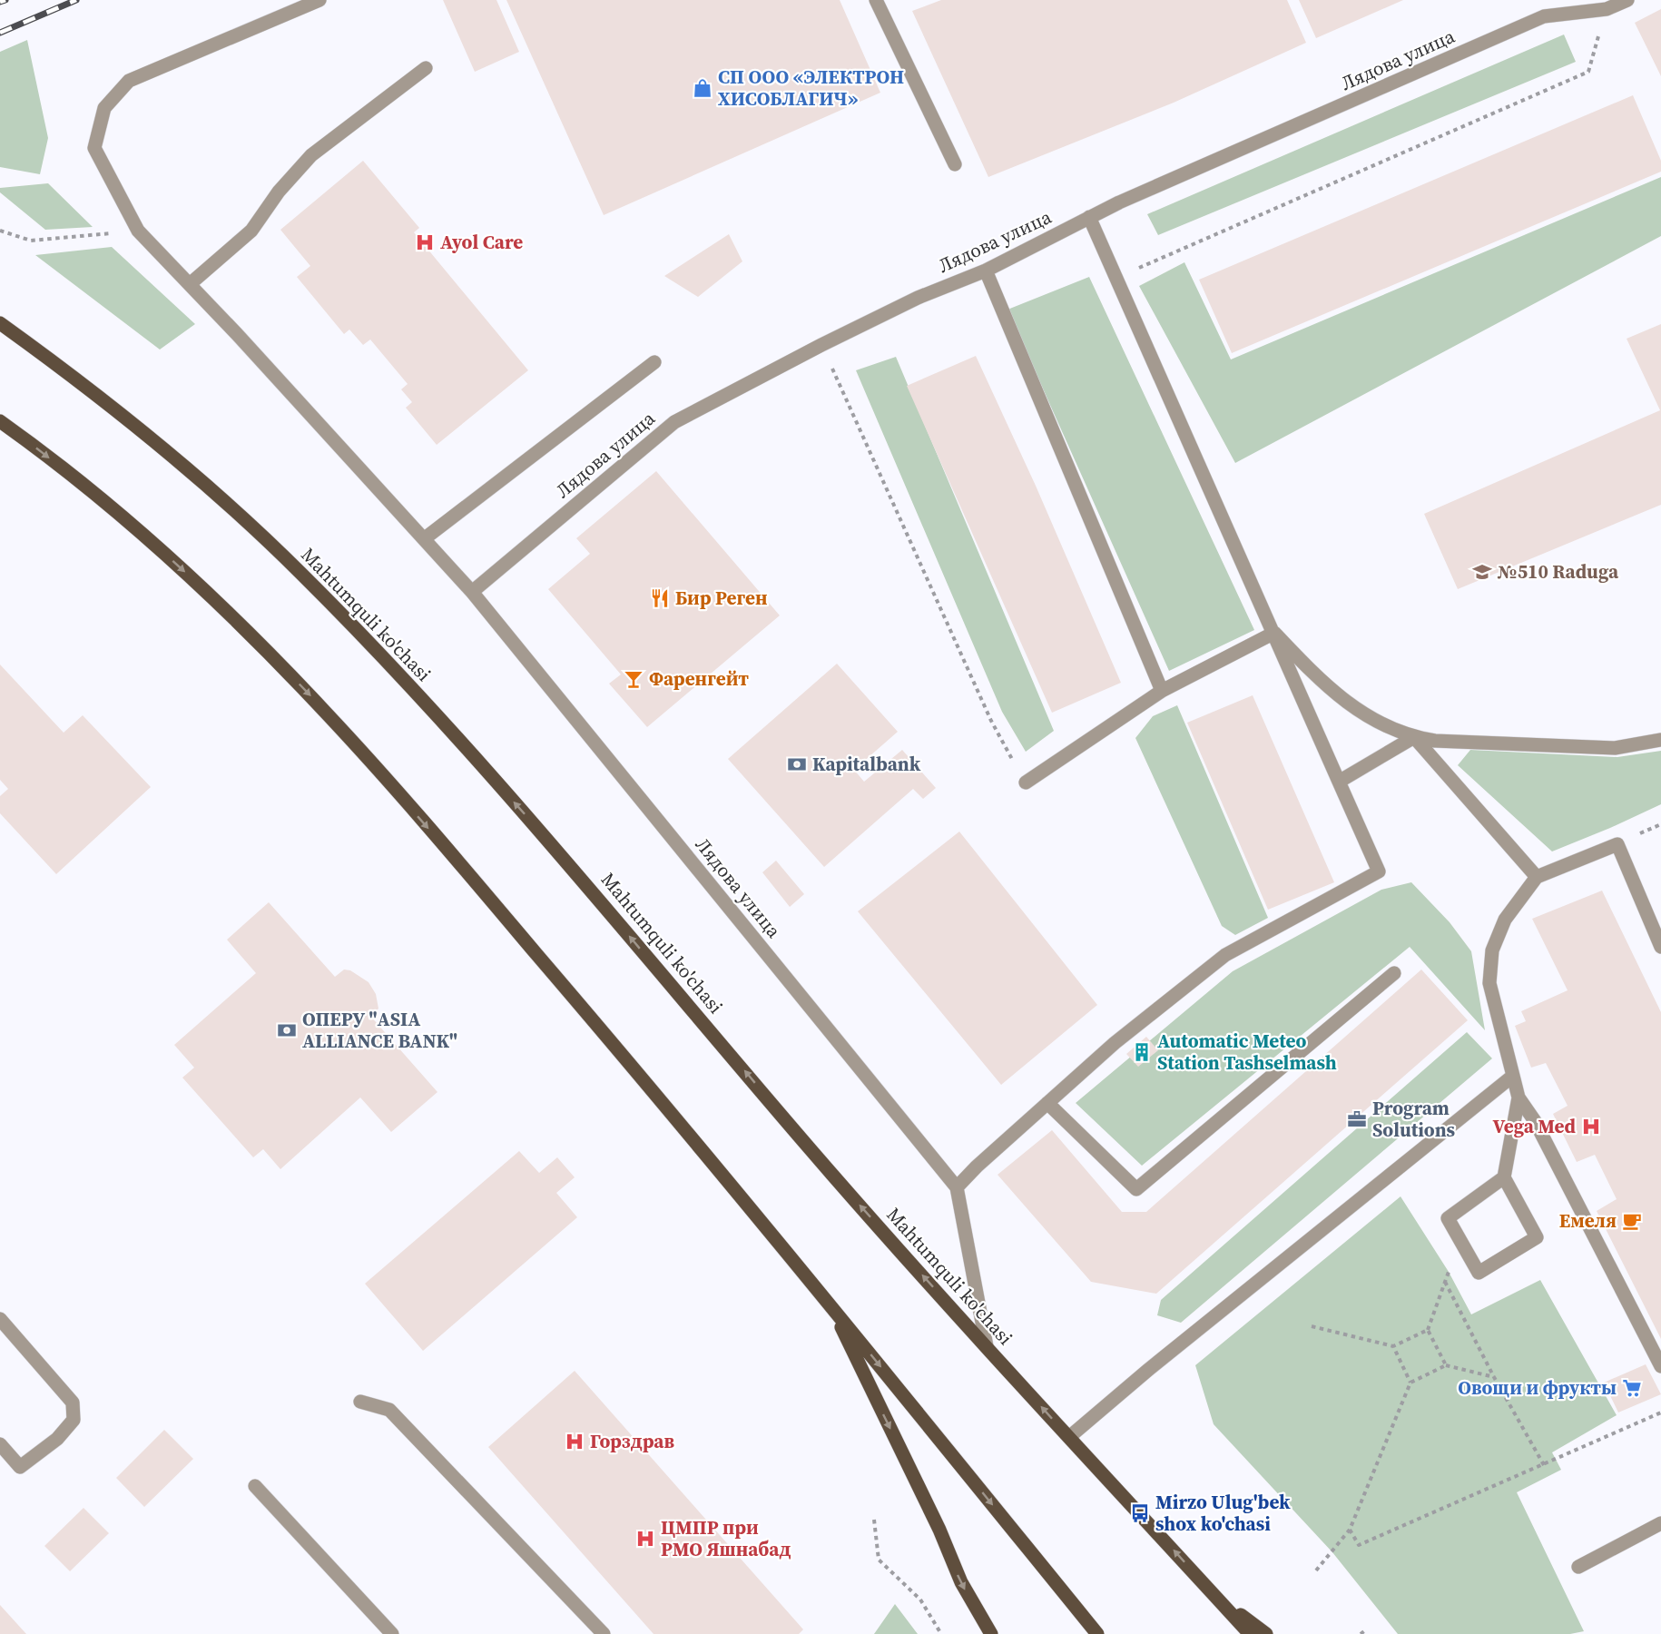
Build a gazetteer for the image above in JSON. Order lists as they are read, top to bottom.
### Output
{
  "streets": {
    "main road": ["Mahtumquli ko'chasi"],
    "lane": ["Лядова улица"]
  },
  "crossings": [
    ["Лядова улица", "Mahtumquli ko'chasi"]
  ],
  "places": {
    "shop": ["СП ООО «ЭЛЕКТРОН ХИСОБЛАГИЧ»"],
    "hospital": [
      "Ayol Care",
      "Vega Med",
      "Горздрав",
      "ЦМПР при РМО Яшнабад"
    ],
    "school or university": ["№510 Raduga"],
    "restaurant": ["Бир Реген"],
    "bar": ["Фаренгейт"],
    "bank": ["Kapitalbank", "ОПЕРУ \"ASIA ALLIANCE BANK\""],
    "building": ["Automatic Meteo Station Tashselmash"],
    "office": ["Program Solutions"],
    "cafe": ["Емеля"],
    "supermarket": ["Овощи и фрукты"],
    "bus stop": ["Mirzo Ulug'bek shox ko'chasi"]
  }
}
